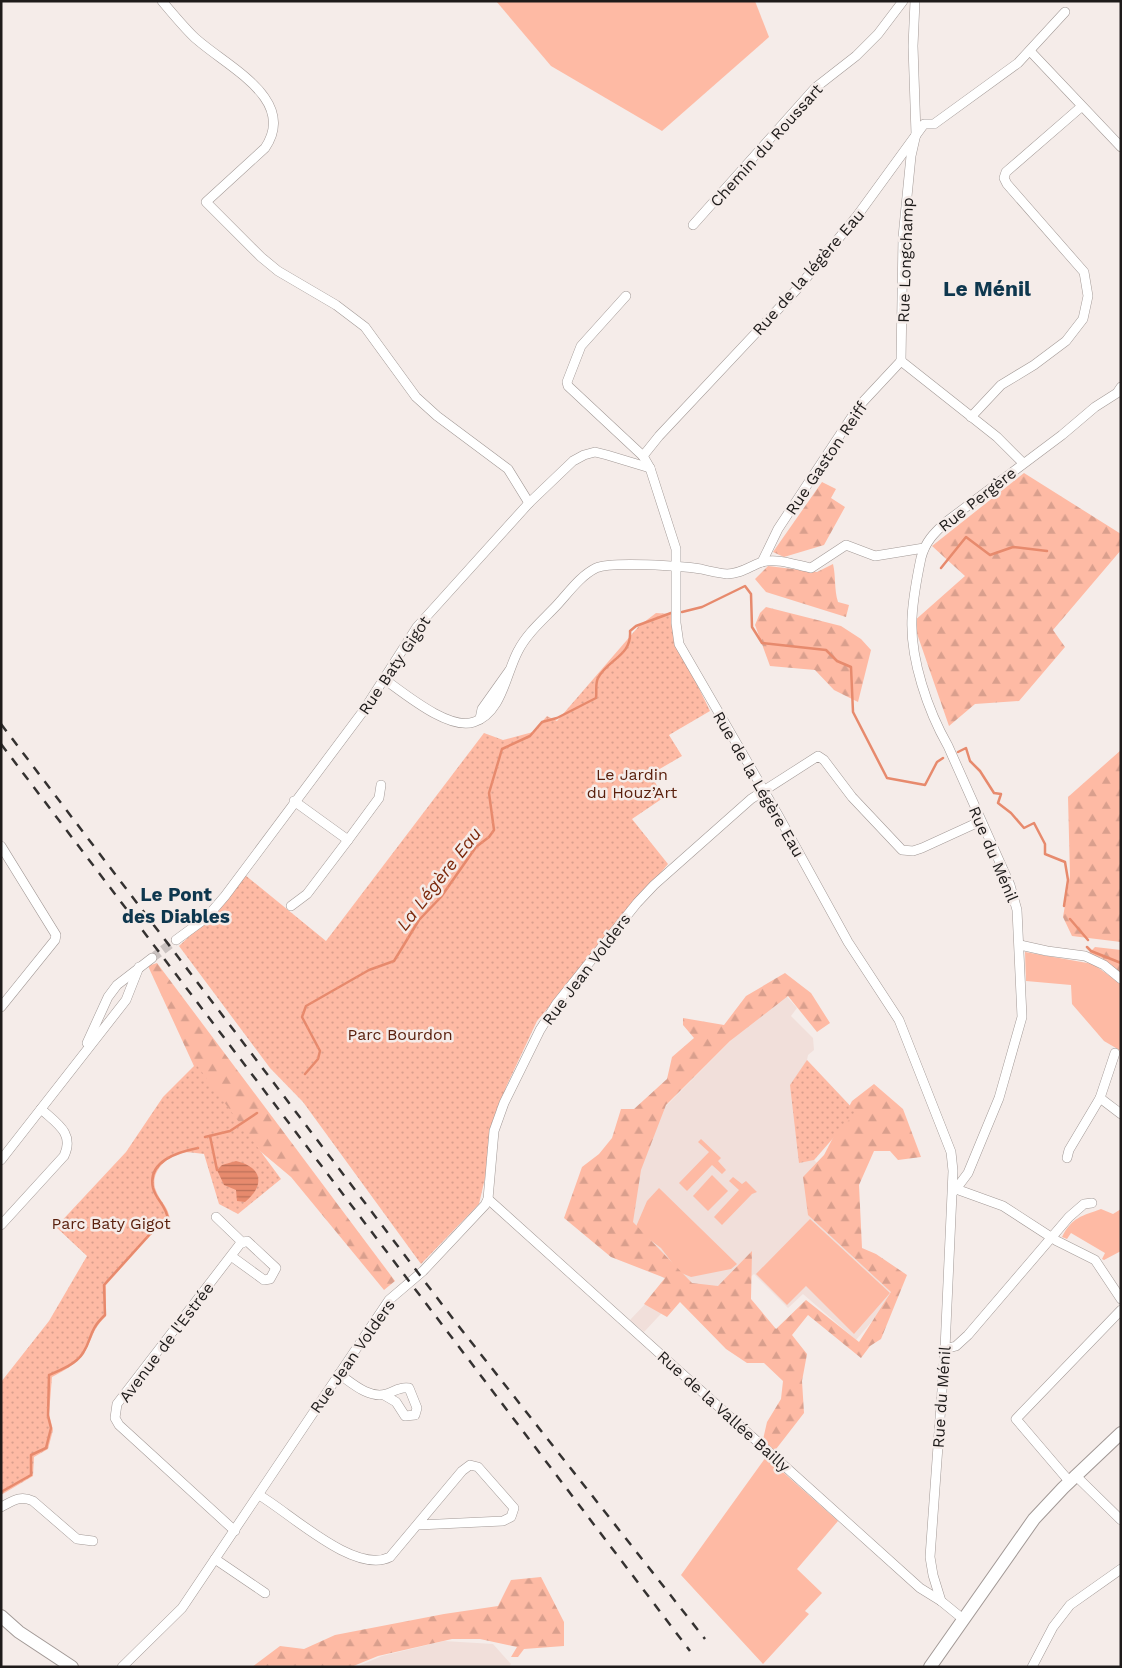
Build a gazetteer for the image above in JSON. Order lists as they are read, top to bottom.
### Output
{
  "streets": {
    "street": [
      "Chemin du Roussart",
      "Rue Longchamp",
      "Rue de la légère Eau",
      "Rue Gaston Reiff",
      "Rue Pergère",
      "Rue Baty Gigot",
      "Rue de la Légère Eau",
      "Rue du Ménil",
      "Rue Jean Volders",
      "Avenue de l'Estrée",
      "Rue de la Vallée Bailly"
    ]
  },
  "crossings": [
    ["Rue Longchamp", "Rue de la légère Eau"],
    ["Rue Longchamp", "Rue Gaston Reiff"],
    ["Rue de la légère Eau", "Rue de la Légère Eau"],
    ["Rue Pergère", "Rue du Ménil"],
    ["Rue Baty Gigot", "Rue de la Légère Eau"],
    ["Rue de la Légère Eau", "Rue du Ménil"],
    ["Rue de la Légère Eau", "Rue Jean Volders"],
    ["Rue du Ménil", "Rue Jean Volders"],
    ["Rue du Ménil", "Rue de la Vallée Bailly"],
    ["Rue Jean Volders", "Avenue de l'Estrée"],
    ["Rue Jean Volders", "Rue de la Vallée Bailly"]
  ],
  "districts": ["Le Ménil", "Le Pont des Diables"],
  "water": ["La Légère Eau"],
  "parks": ["Le Jardin du Houz’Art", "Parc Bourdon", "Parc Baty Gigot"]
}
